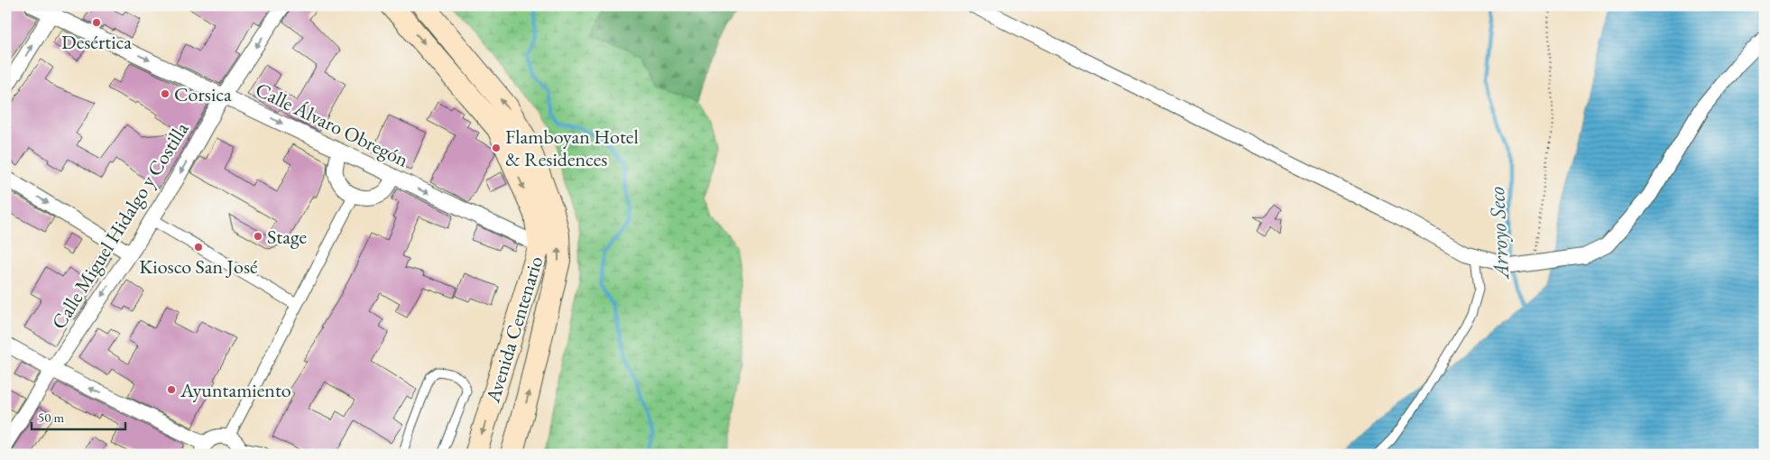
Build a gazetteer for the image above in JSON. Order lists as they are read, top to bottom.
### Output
{
  "streets": {
    "main road": ["Avenida Centenario"],
    "street": ["Calle Álvaro Obregón", "Calle Miguel Hidalgo y Costilla"]
  },
  "crossings": [
    ["Calle Álvaro Obregón", "Calle Miguel Hidalgo y Costilla"],
    ["Calle Álvaro Obregón", "Avenida Centenario"]
  ],
  "one_way": ["Calle Álvaro Obregón", "Calle Miguel Hidalgo y Costilla"],
  "water": ["Arroyo Seco"],
  "places": [
    "Desértica",
    "Corsica",
    "Flamboyan Hotel & Residences",
    "Stage",
    "Kiosco San José",
    "Ayuntamiento"
  ],
  "scale_bar": "50 m"
}
